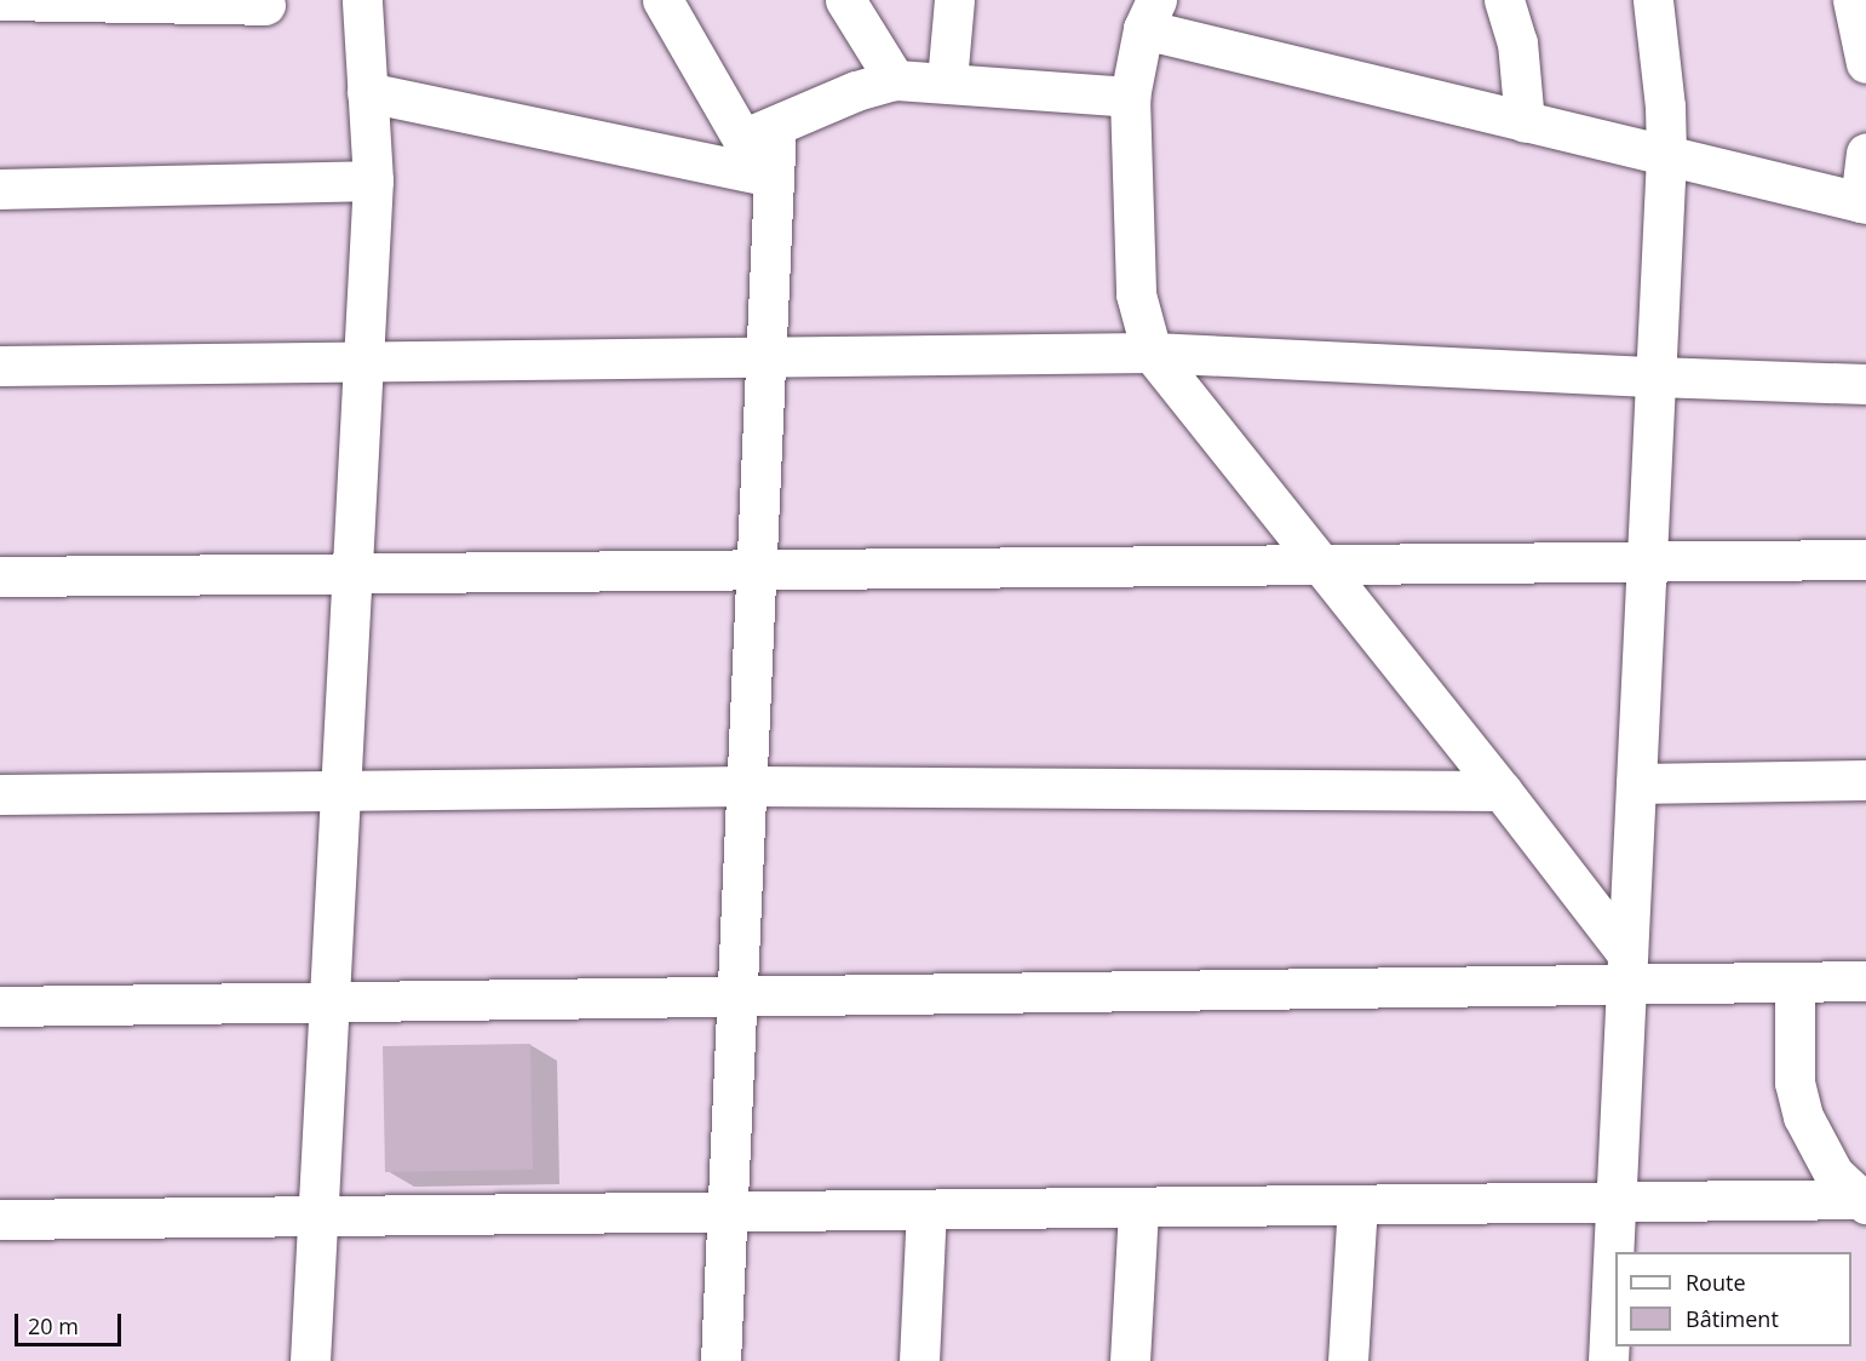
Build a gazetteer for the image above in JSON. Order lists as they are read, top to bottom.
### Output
{
  "legend": ["Route", "Bâtiment"],
  "scale_bar": "20 m"
}
